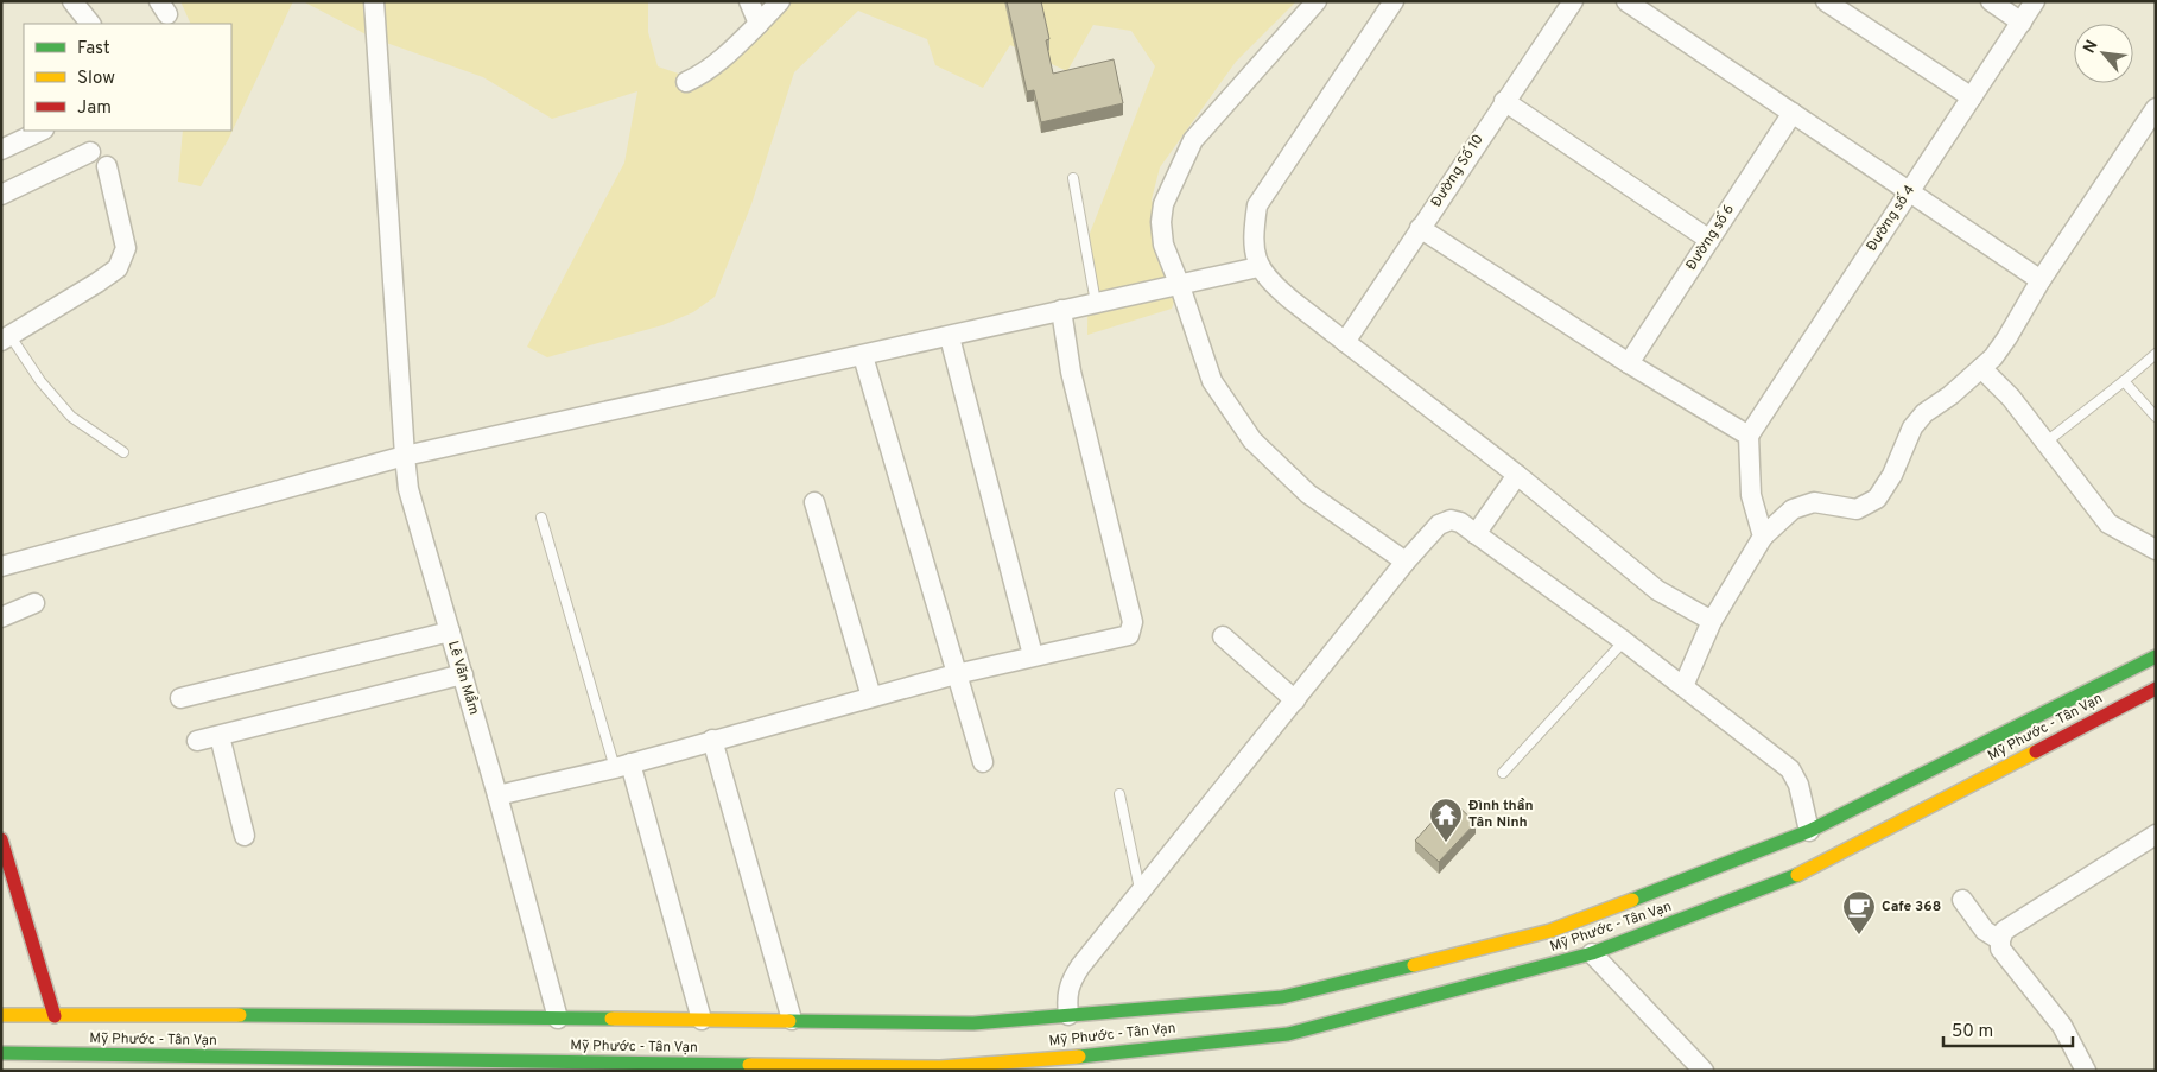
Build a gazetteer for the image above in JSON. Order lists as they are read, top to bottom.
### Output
{
  "streets": {
    "main road": ["Mỹ Phước - Tân Vạn"],
    "street": [
      "Đường Số 10",
      "Đường số 4",
      "Đường số 6",
      "Lê Văn Mầm"
    ]
  },
  "crossings": [
    ["Lê Văn Mầm", "Mỹ Phước - Tân Vạn"]
  ],
  "places": {
    "temple": ["Đình thần Tân Ninh"],
    "cafe": ["Cafe 368"]
  },
  "legend": ["Fast", "Slow", "Jam"],
  "scale_bar": "50 m",
  "north": "top left"
}
